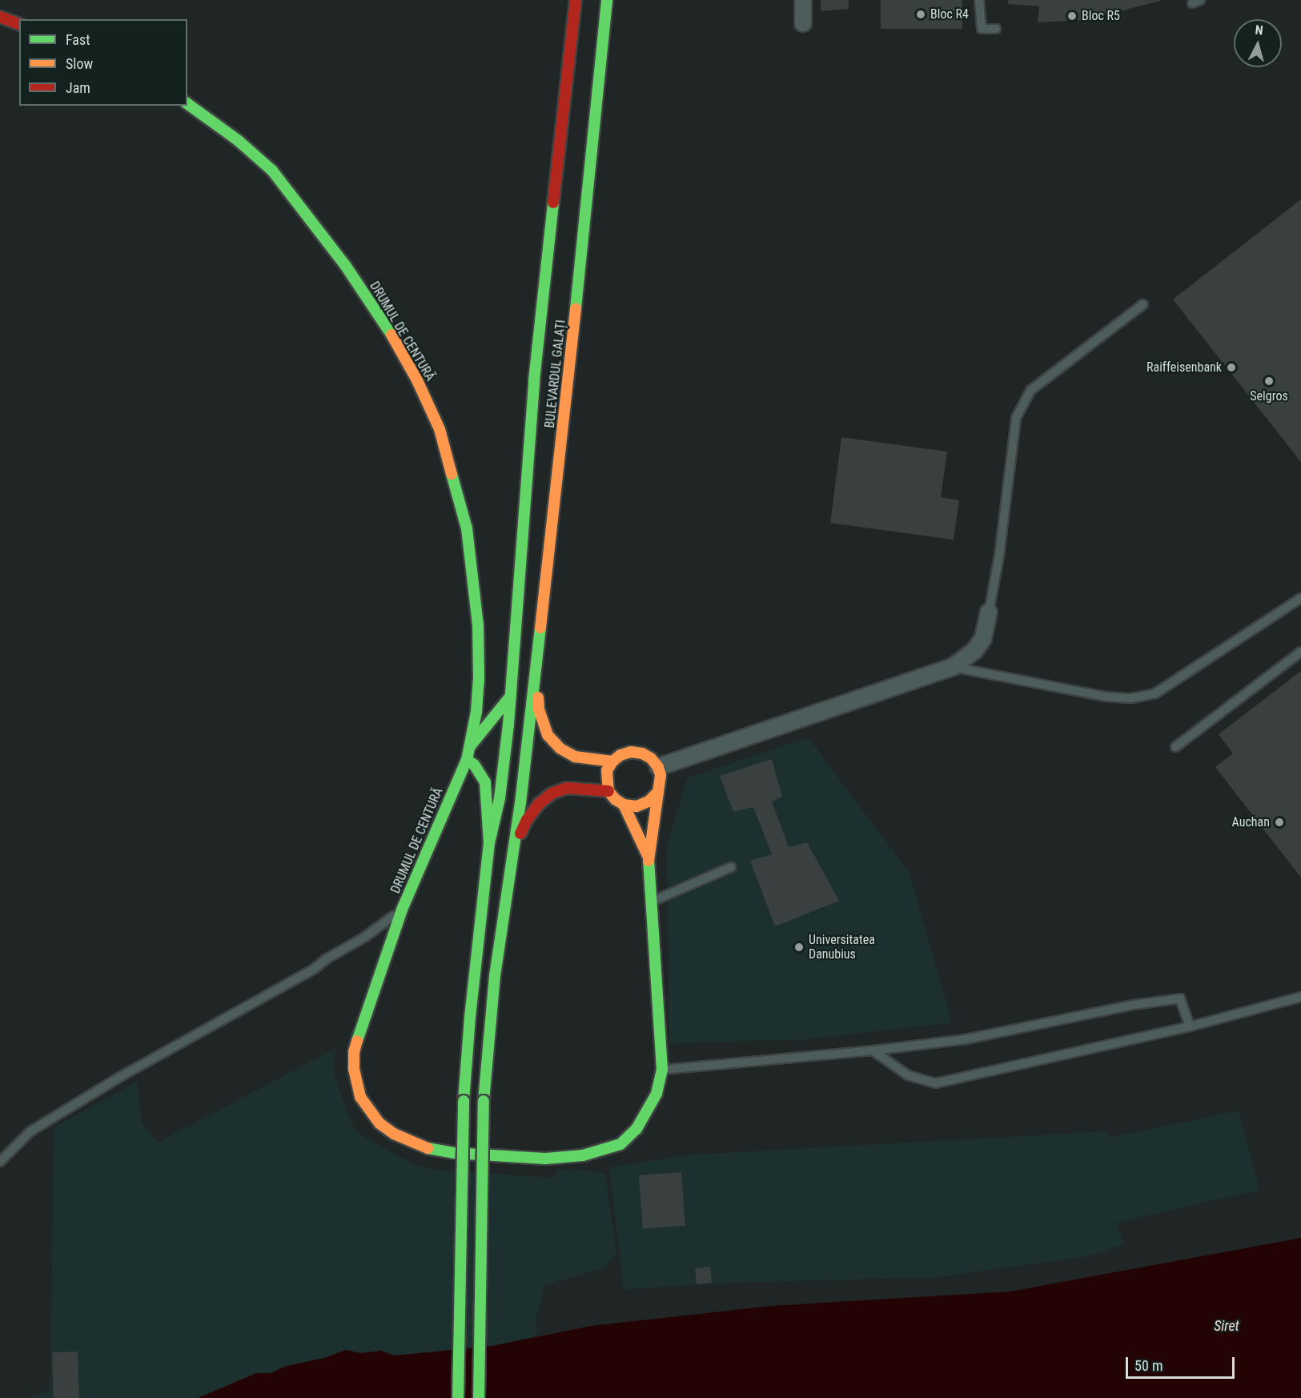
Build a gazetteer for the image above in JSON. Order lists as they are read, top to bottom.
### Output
{
  "streets": {
    "main road": ["DRUMUL DE CENTURĂ", "BULEVARDUL GALAȚI"]
  },
  "water": ["Siret"],
  "places": [
    "Bloc R4",
    "Bloc R5",
    "Raiffeisenbank",
    "Selgros",
    "Auchan",
    "Universitatea Danubius"
  ],
  "legend": ["Fast", "Slow", "Jam"],
  "scale_bar": "50 m",
  "north": "top"
}
